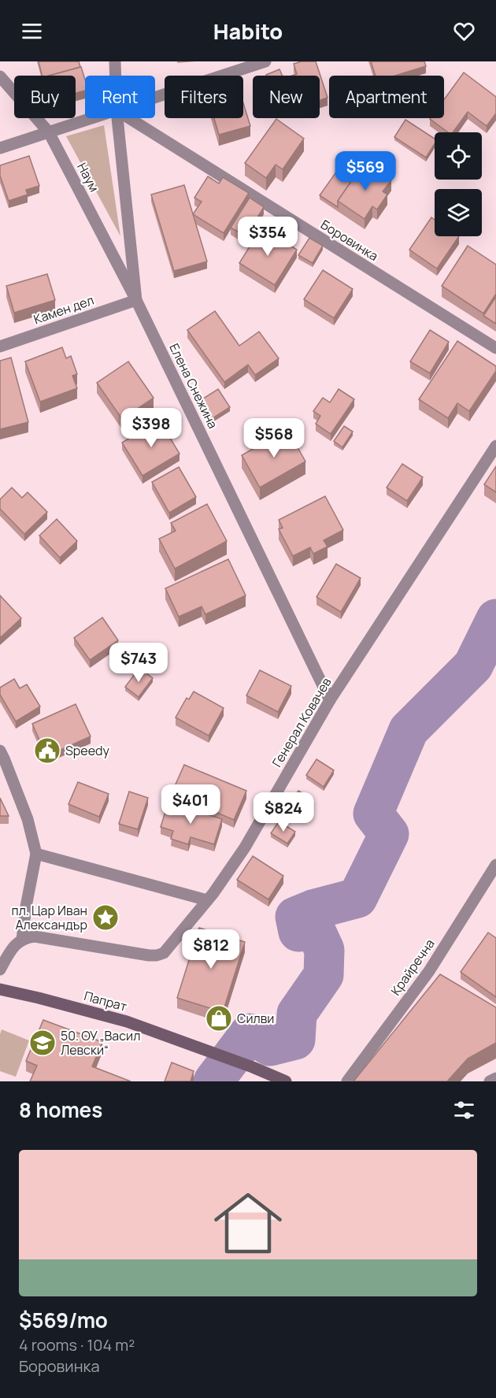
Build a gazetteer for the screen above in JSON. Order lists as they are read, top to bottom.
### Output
{
  "streets": {
    "main road": ["Папрат"],
    "street": [
      "Наум",
      "Боровинка",
      "Камен дел",
      "Елена Снежина",
      "Генерал Ковачев",
      "Крайречна"
    ]
  },
  "crossings": [
    ["Наум", "Камен дел"],
    ["Наум", "Елена Снежина"],
    ["Камен дел", "Елена Снежина"],
    ["Елена Снежина", "Генерал Ковачев"]
  ],
  "places": {
    "public building": ["Speedy"],
    "place": ["пл. Цар Иван Александър"],
    "shop": ["Силви"],
    "school or university": ["50. ОУ „Васил Левски“"]
  },
  "page": {
    "header": "Habito",
    "chip": [
      "Buy",
      "Rent",
      "Filters",
      "New",
      "Apartment"
    ],
    "price": [
      "$569",
      "$354",
      "$398",
      "$568",
      "$743",
      "$401",
      "$824",
      "$812"
    ],
    "heading": "8 homes",
    "list": [
      {
        "name": "$569/mo",
        "note": "4 rooms · 104 m² · Боровинка"
      }
    ]
  }
}
